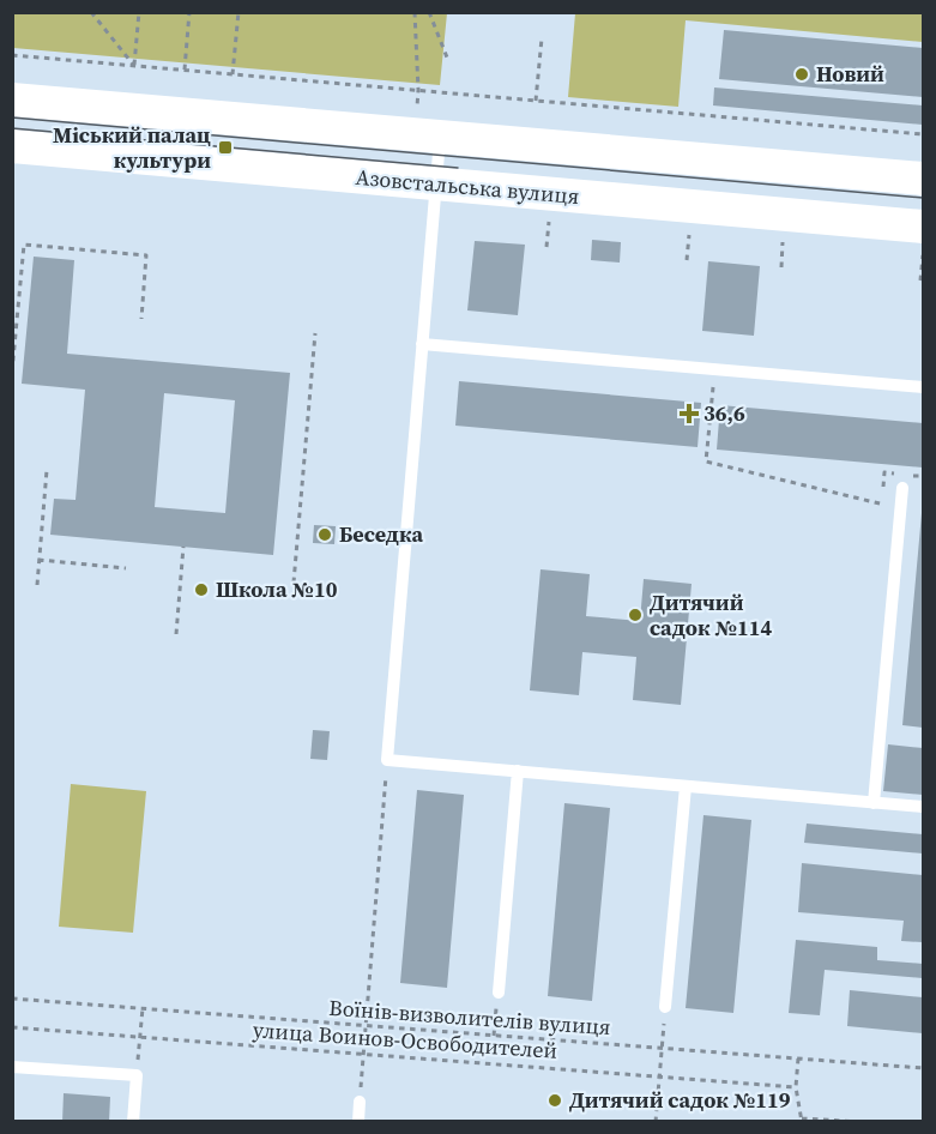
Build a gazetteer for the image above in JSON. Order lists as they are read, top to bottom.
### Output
{
  "streets": {
    "street": ["Азовстальська вулиця"],
    "path": ["Воїнів-визволителів вулиця", "улица Воинов-Освободителей"]
  },
  "places": {
    "other": [
      "Новий",
      "Беседка",
      "Школа №10",
      "Дитячий садок №114",
      "Дитячий садок №119"
    ],
    "transit": ["Міський палац культури"],
    "health": ["36,6"]
  }
}
